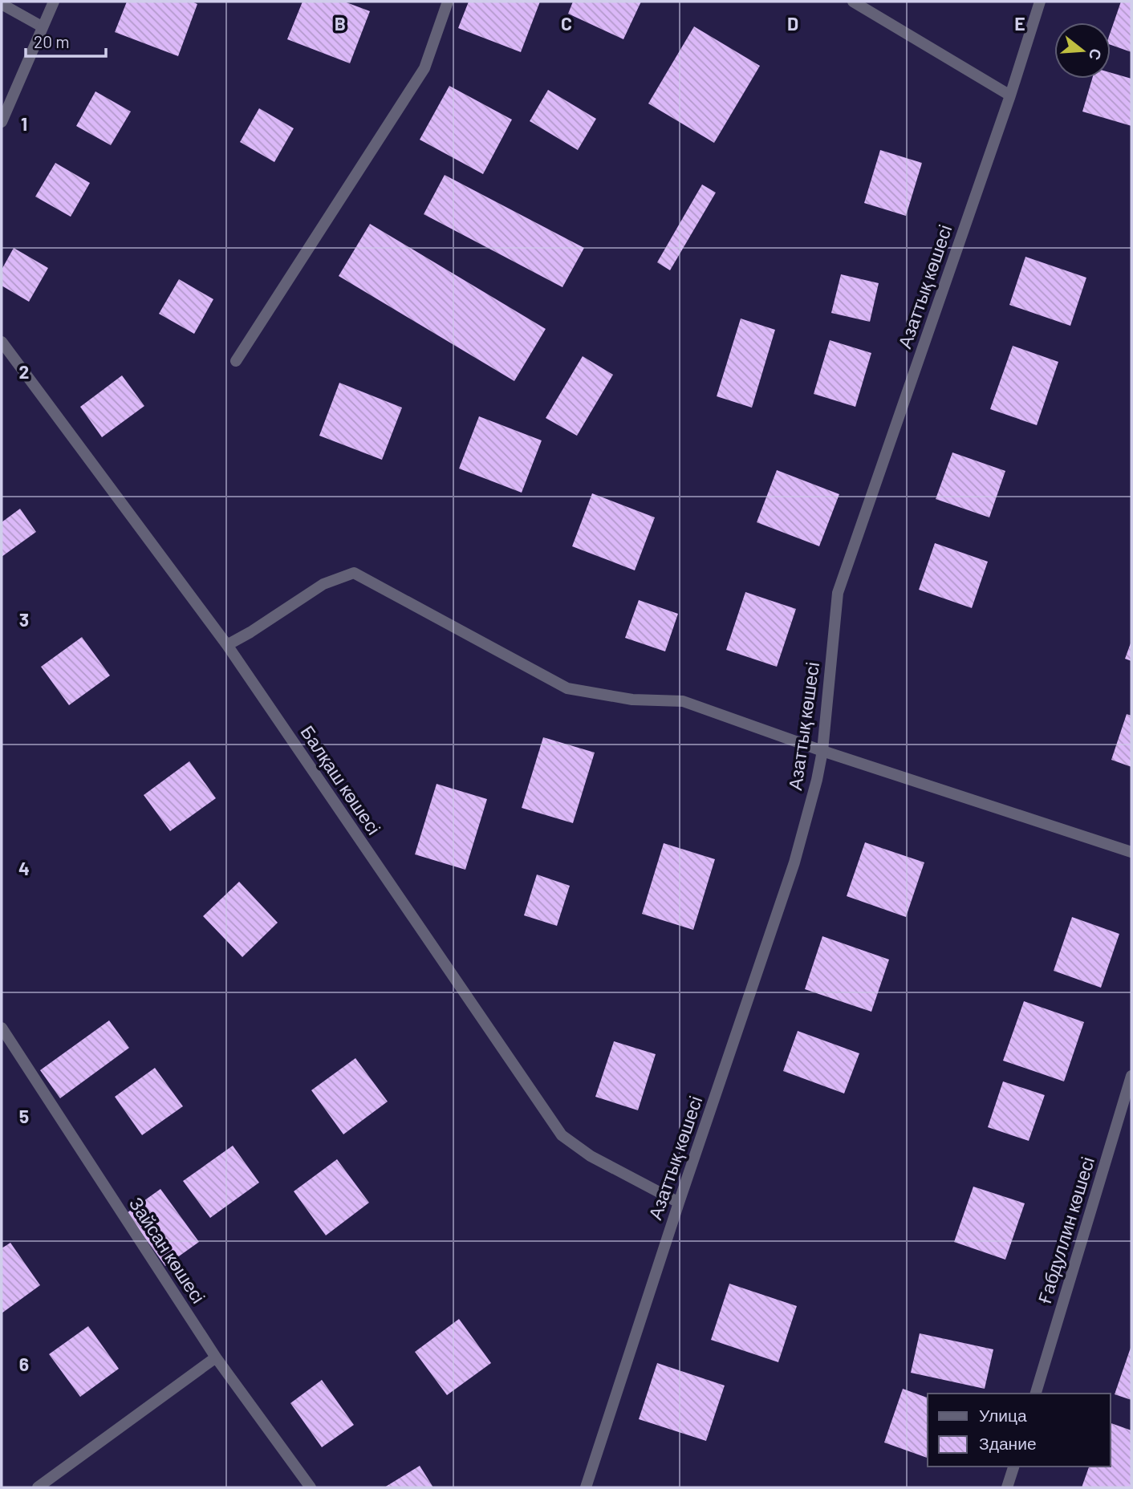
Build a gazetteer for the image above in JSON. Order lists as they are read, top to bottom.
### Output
{
  "streets": {
    "street": [
      "Азаттық көшесі",
      "Балқаш көшесі",
      "Ғабдуллин көшесі",
      "Зайсан көшесі"
    ]
  },
  "crossings": [
    ["Азаттық көшесі", "Балқаш көшесі"]
  ],
  "legend": ["Улица", "Здание"],
  "scale_bar": "20 m",
  "north": "right",
  "grid": {
    "columns": [
      "B",
      "C",
      "D",
      "E"
    ],
    "rows": [
      "1",
      "2",
      "3",
      "4",
      "5",
      "6"
    ]
  }
}
